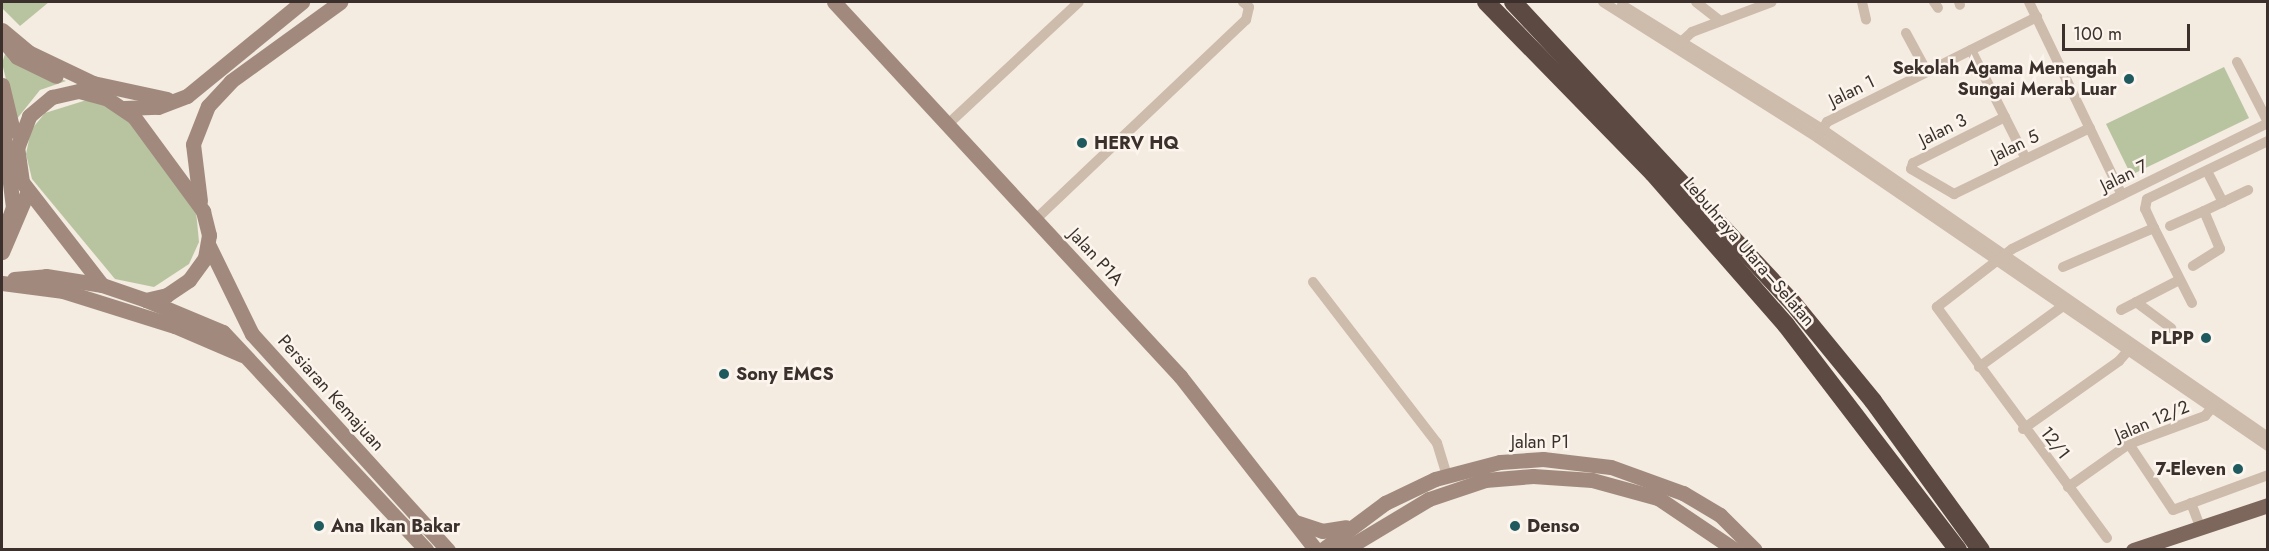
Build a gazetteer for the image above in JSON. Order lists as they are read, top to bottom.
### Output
{
  "streets": {
    "highway": ["Lebuhraya Utara–Selatan"],
    "main road": ["Jalan P1A", "Persiaran Kemajuan", "Jalan P1"],
    "street": [
      "Jalan 1",
      "Jalan 3",
      "Jalan 5",
      "Jalan 7",
      "Jalan 12/2",
      "12/1"
    ]
  },
  "crossings": [
    ["Jalan 3", "Jalan 5"],
    ["Jalan 7", "12/1"],
    ["Jalan 12/2", "12/1"]
  ],
  "places": [
    "Sekolah Agama Menengah Sungai Merab Luar",
    "HERV HQ",
    "PLPP",
    "Sony EMCS",
    "7-Eleven",
    "Ana Ikan Bakar",
    "Denso"
  ],
  "scale_bar": "100 m"
}
